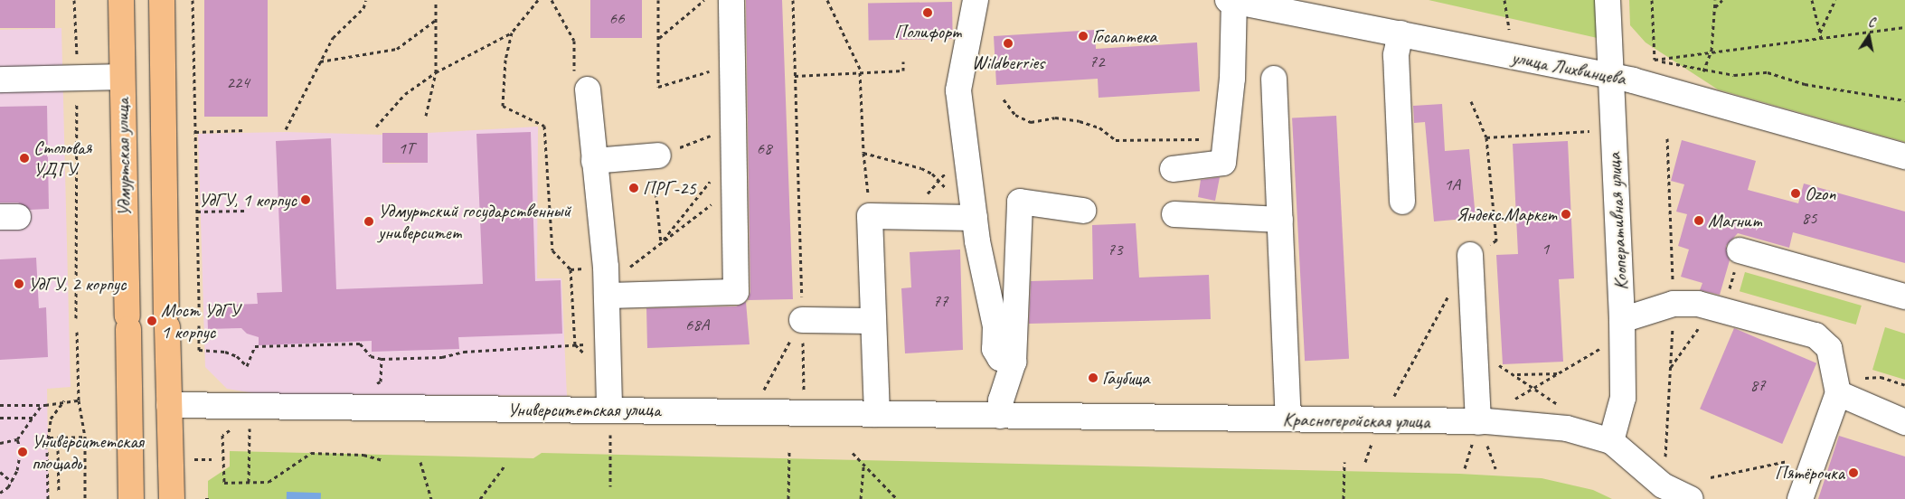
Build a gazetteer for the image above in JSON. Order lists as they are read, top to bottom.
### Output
{
  "streets": {
    "main road": ["Удмуртская улица"],
    "street": [
      "улица Лихвинцева",
      "Кооперативная улица",
      "Университетская улица",
      "Красногеройская улица"
    ]
  },
  "crossings": [
    ["улица Лихвинцева", "Кооперативная улица"],
    ["Кооперативная улица", "Красногеройская улица"],
    ["Университетская улица", "Красногеройская улица"]
  ],
  "places": [
    "Полифорт",
    "Госаптека",
    "Wildberries",
    "Столовая УДГУ",
    "ПРГ-25",
    "Ozon",
    "УдГУ, 1 корпус",
    "Яндекс.Маркет",
    "Магнит",
    "Удмуртский государственный университет",
    "УдГУ, 2 корпус",
    "Мост УдГУ 1 корпус",
    "Гаубица",
    "Университетская площадь",
    "Пятёрочка"
  ],
  "house_numbers": [
    "66",
    "72",
    "224",
    "1Т",
    "68",
    "1А",
    "85",
    "1",
    "73",
    "77",
    "68А",
    "87"
  ],
  "north": "top"
}
